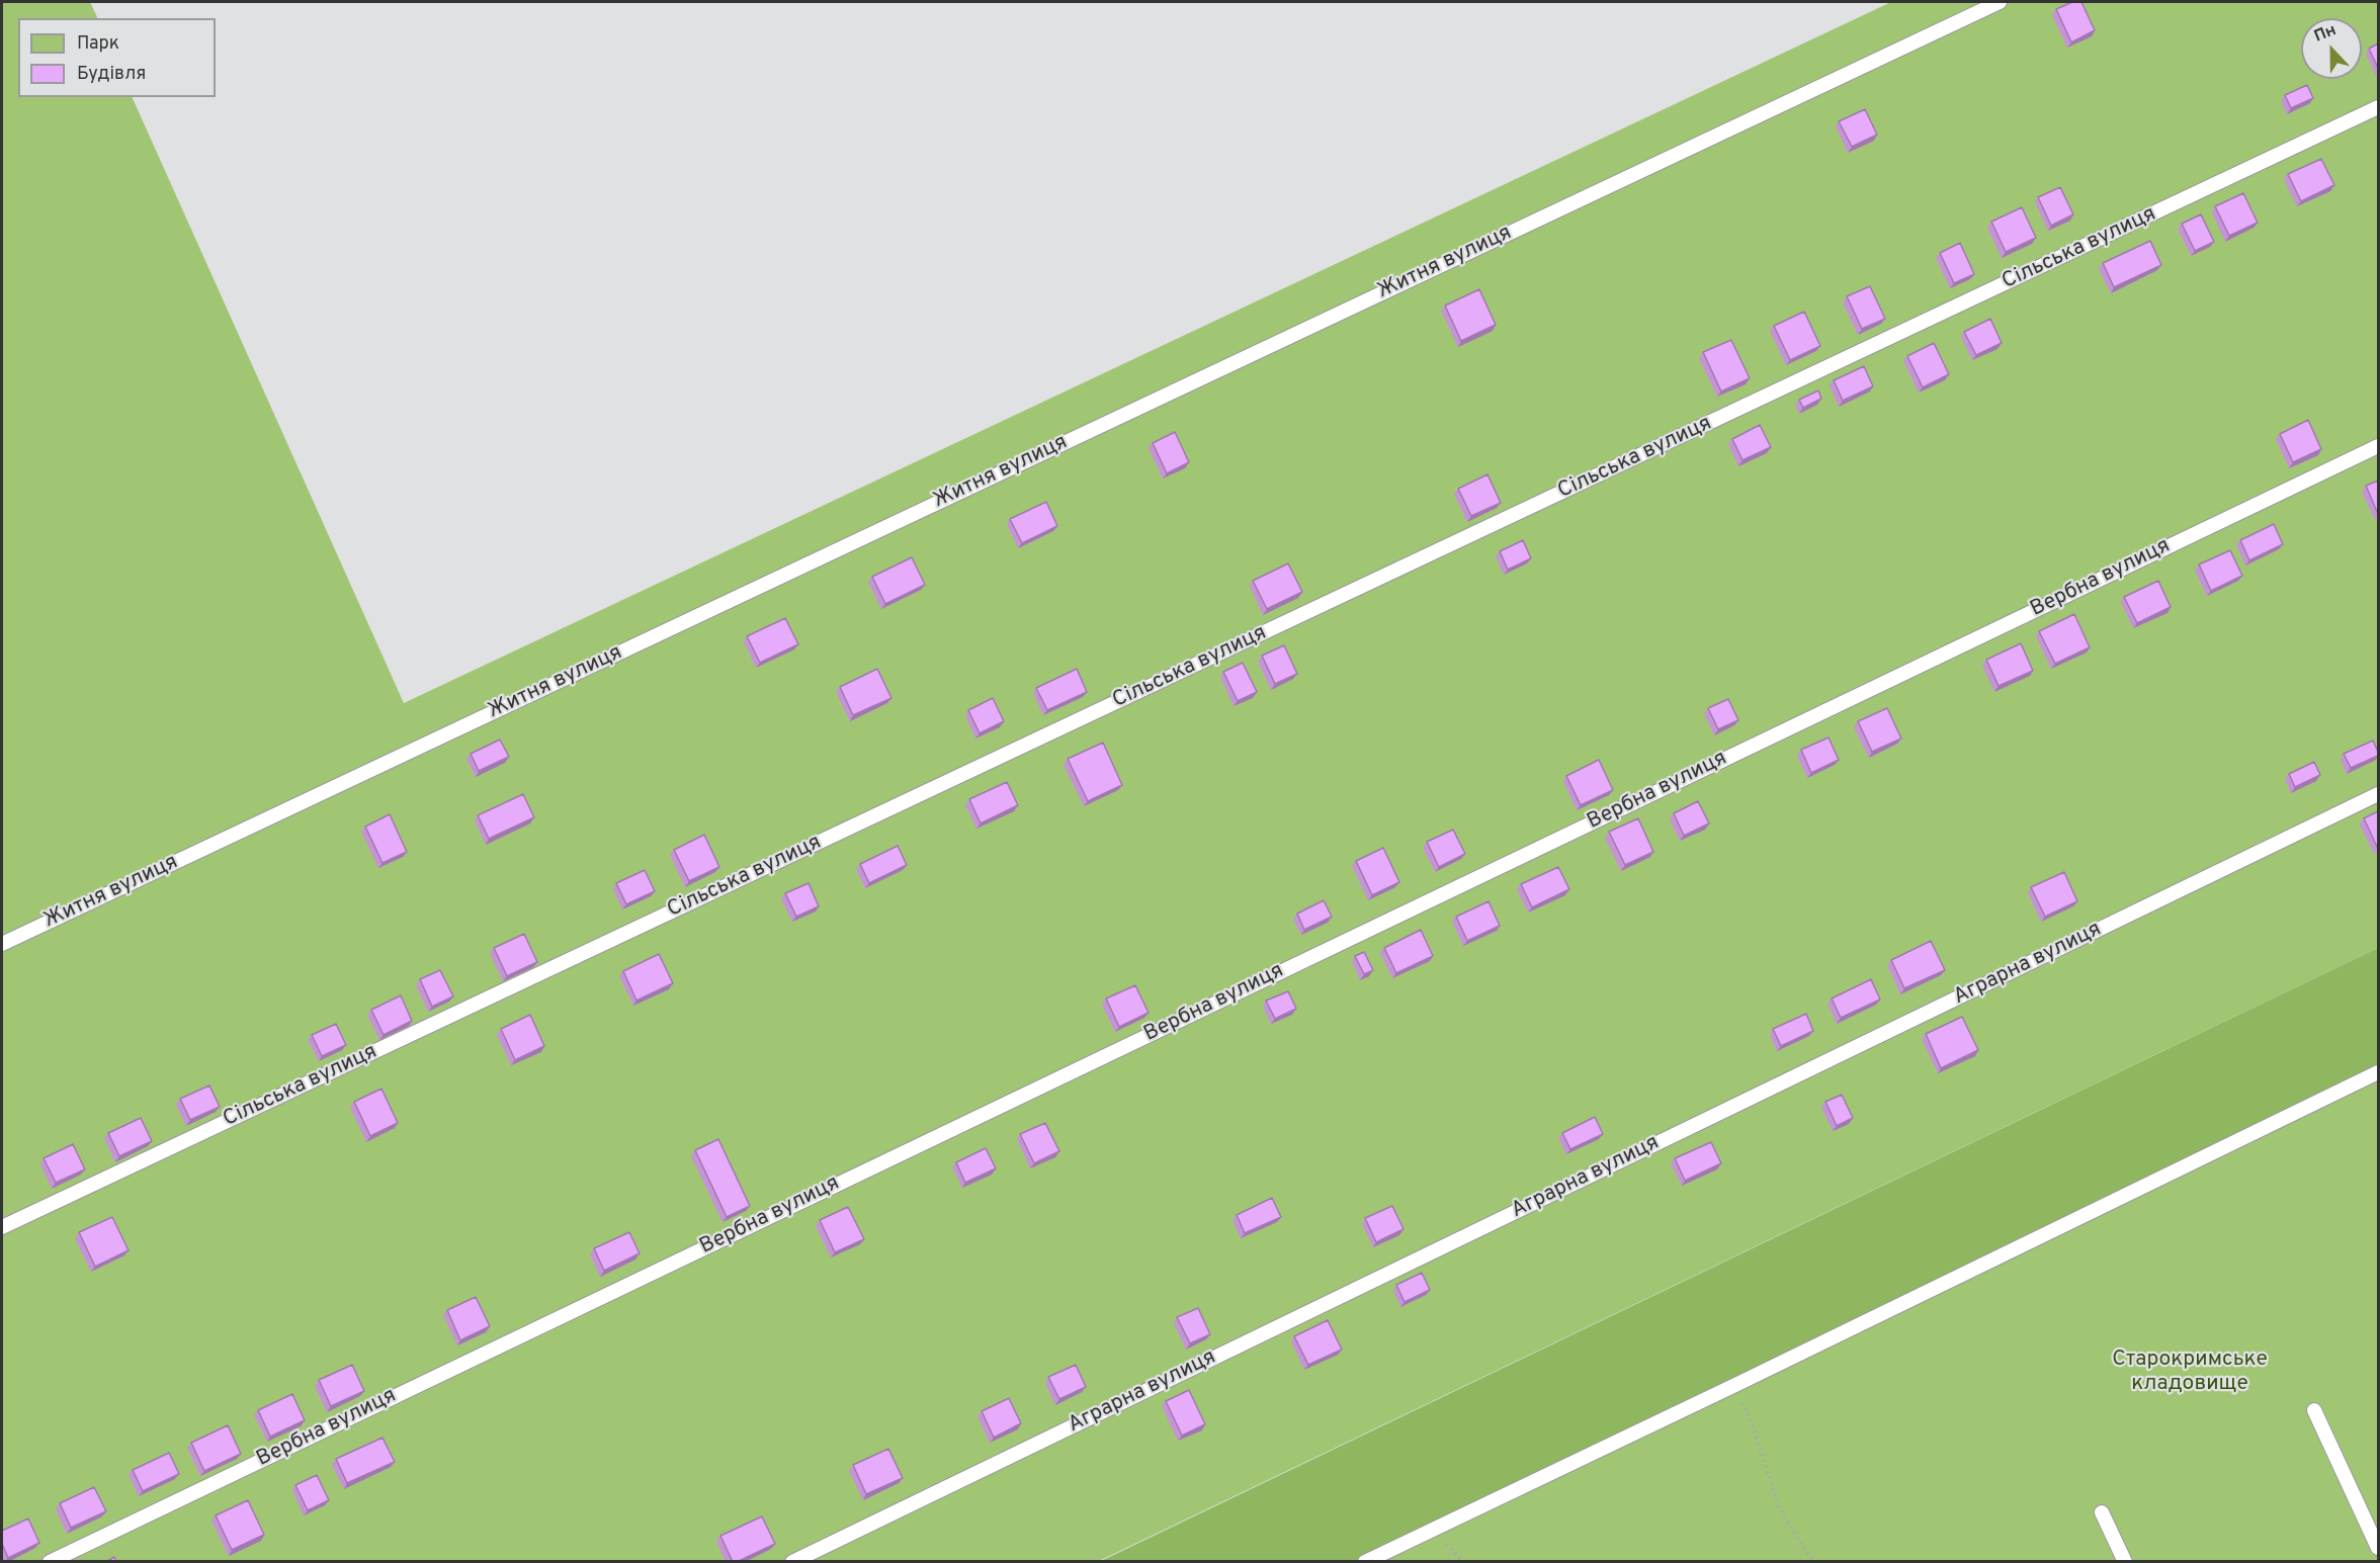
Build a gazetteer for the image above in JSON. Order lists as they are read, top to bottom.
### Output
{
  "streets": {
    "lane": [
      "Сільська вулиця",
      "Житня вулиця",
      "Вербна вулиця",
      "Аграрна вулиця"
    ]
  },
  "parks": ["Старокримське кладовище"],
  "legend": ["Парк", "Будівля"],
  "north": "top"
}
